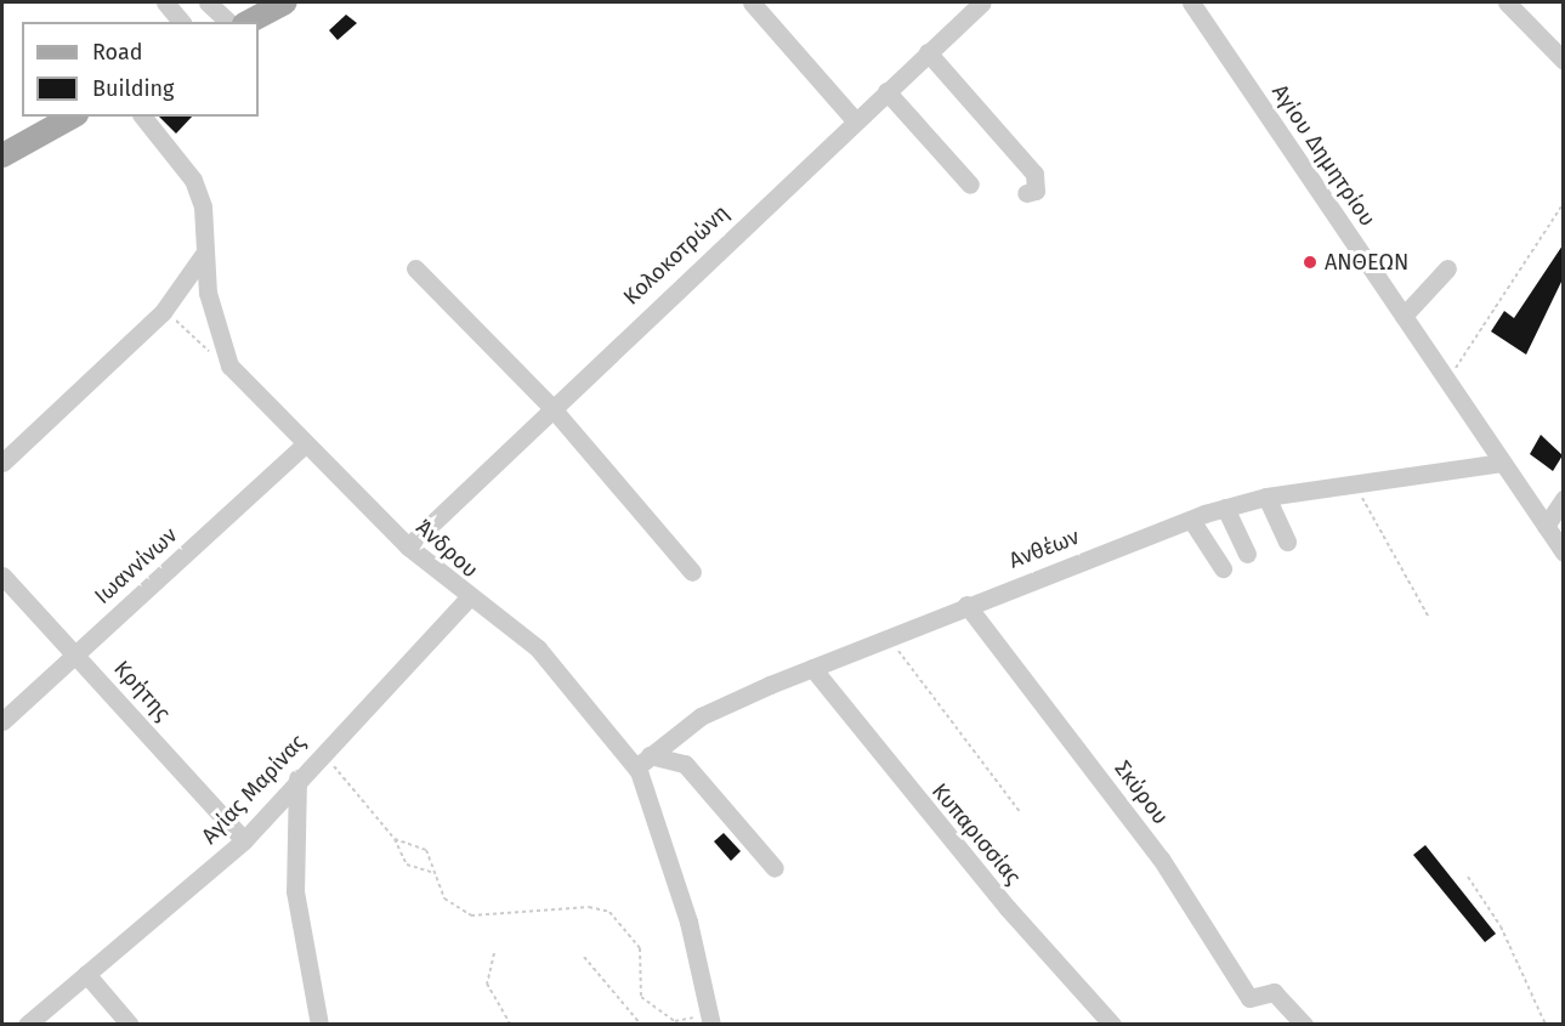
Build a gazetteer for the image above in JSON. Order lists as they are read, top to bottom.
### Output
{
  "streets": {
    "street": [
      "Αγίου Δημητρίου",
      "Κολοκοτρώνη",
      "Άνδρου",
      "Ανθέων",
      "Ιωαννίνων",
      "Κρήτης",
      "Αγίας Μαρίνας",
      "Σκύρου",
      "Κυπαρισσίας"
    ]
  },
  "crossings": [
    ["Αγίου Δημητρίου", "Ανθέων"],
    ["Κολοκοτρώνη", "Άνδρου"],
    ["Άνδρου", "Ανθέων"],
    ["Άνδρου", "Ιωαννίνων"],
    ["Άνδρου", "Αγίας Μαρίνας"],
    ["Ανθέων", "Σκύρου"],
    ["Ανθέων", "Κυπαρισσίας"],
    ["Ιωαννίνων", "Κρήτης"],
    ["Κρήτης", "Αγίας Μαρίνας"]
  ],
  "places": ["ΑΝΘΕΩΝ"],
  "legend": ["Road", "Building"]
}
